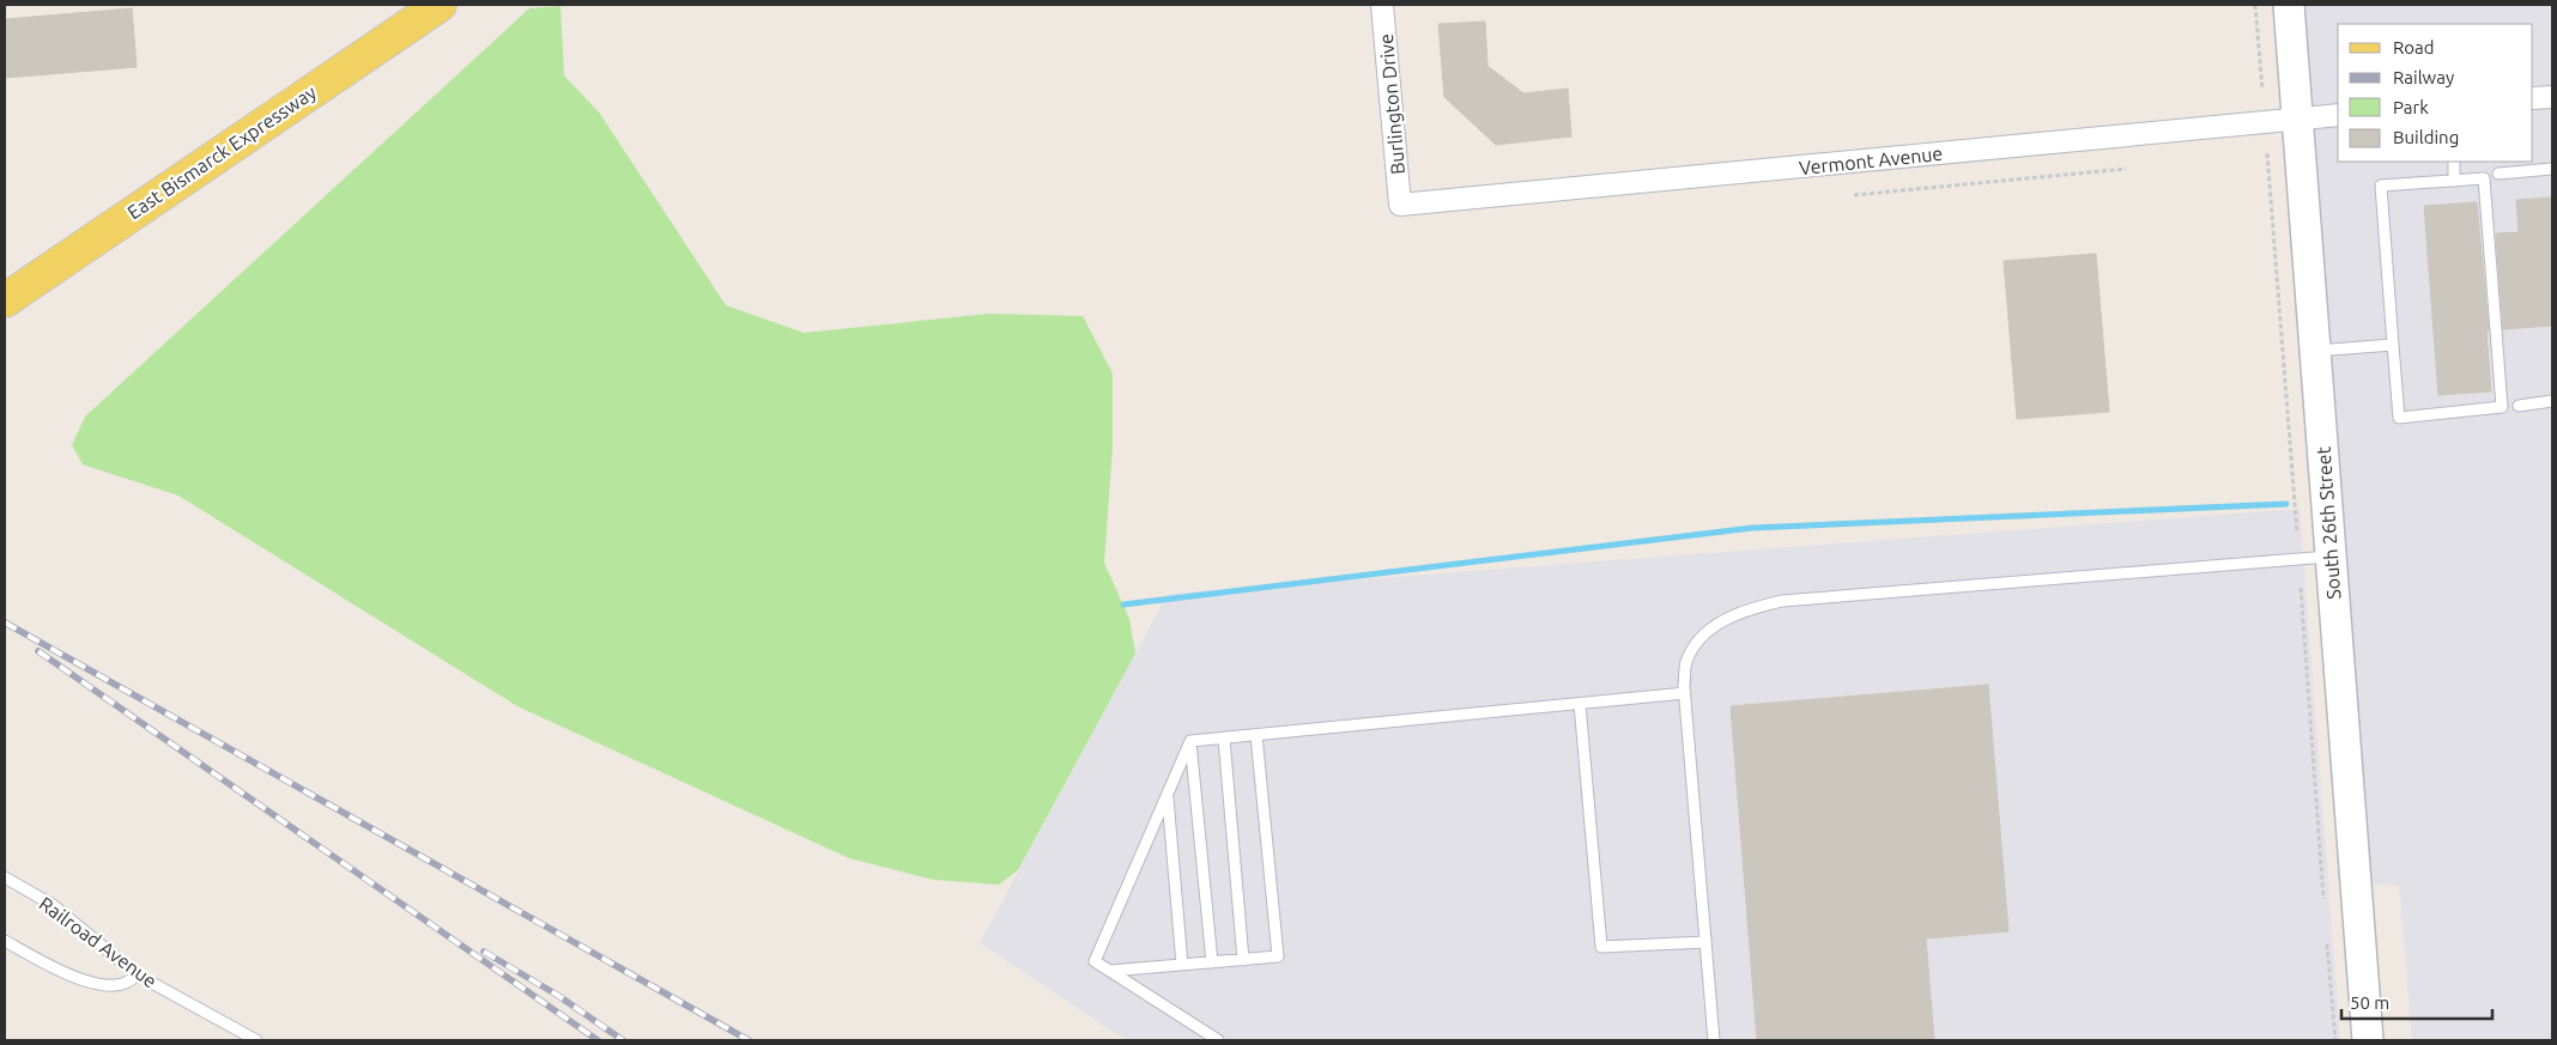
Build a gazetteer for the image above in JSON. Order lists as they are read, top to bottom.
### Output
{
  "streets": {
    "main road": ["East Bismarck Expressway"],
    "street": ["Burlington Drive", "Vermont Avenue", "South 26th Street"],
    "lane": ["Railroad Avenue"]
  },
  "crossings": [
    ["Burlington Drive", "Vermont Avenue"],
    ["Vermont Avenue", "South 26th Street"]
  ],
  "legend": [
    "Road",
    "Railway",
    "Park",
    "Building"
  ],
  "scale_bar": "50 m"
}
